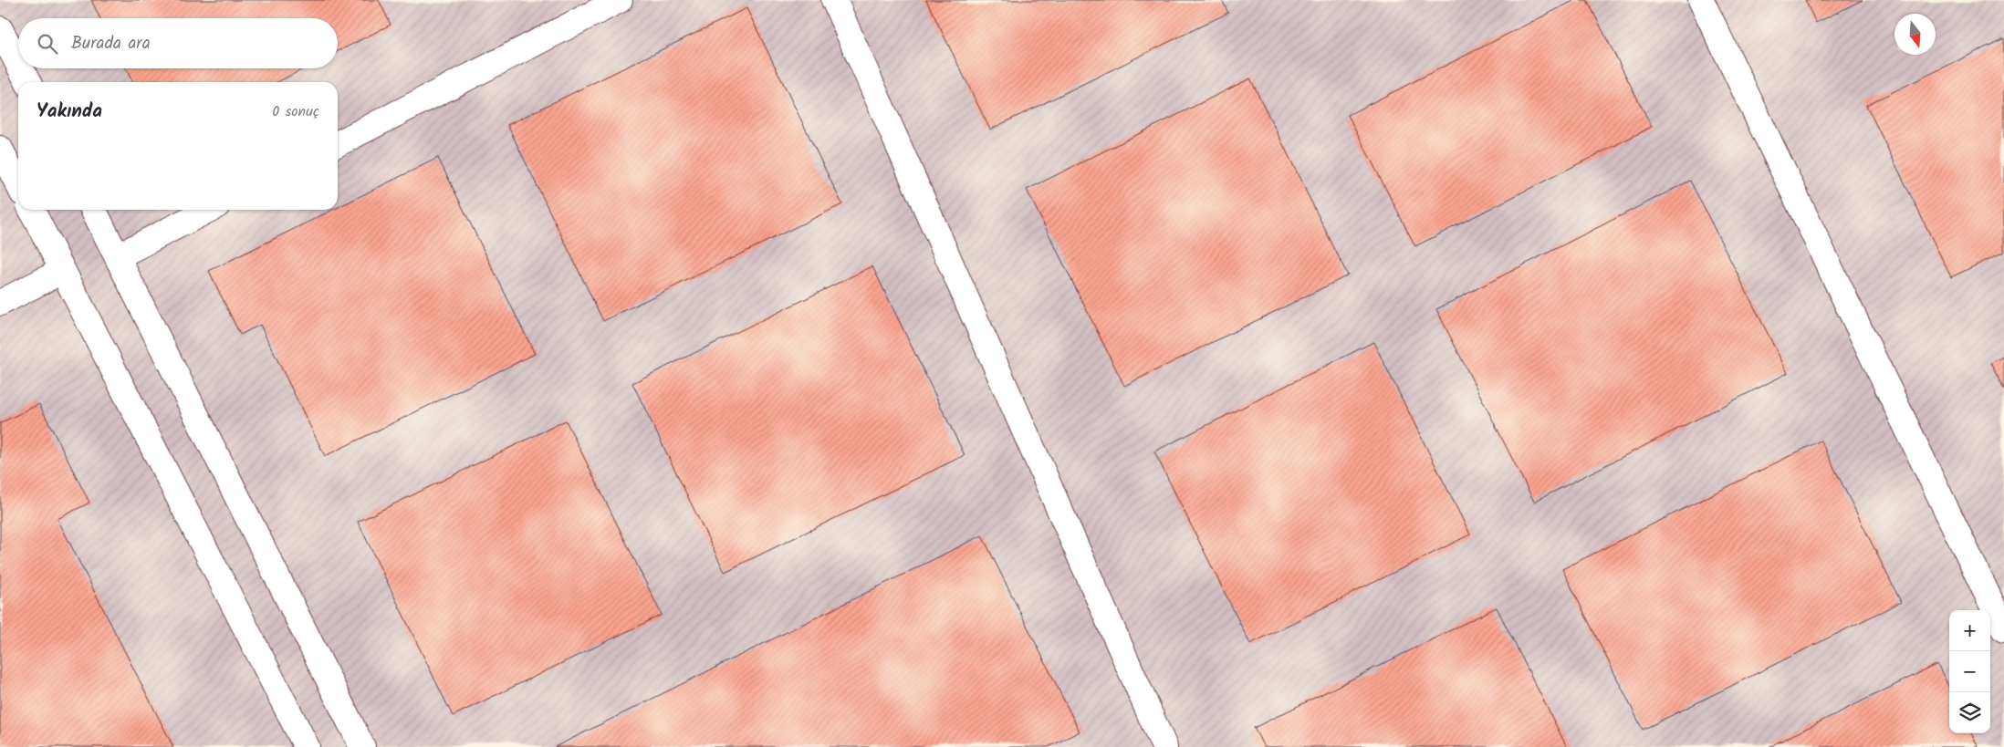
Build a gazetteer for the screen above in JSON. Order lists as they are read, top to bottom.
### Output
{
  "north": "bottom",
  "page": {
    "search": "Burada ara",
    "heading": ["Yakında", "0 sonuç"],
    "map_buttons": ["+", "−"]
  }
}
